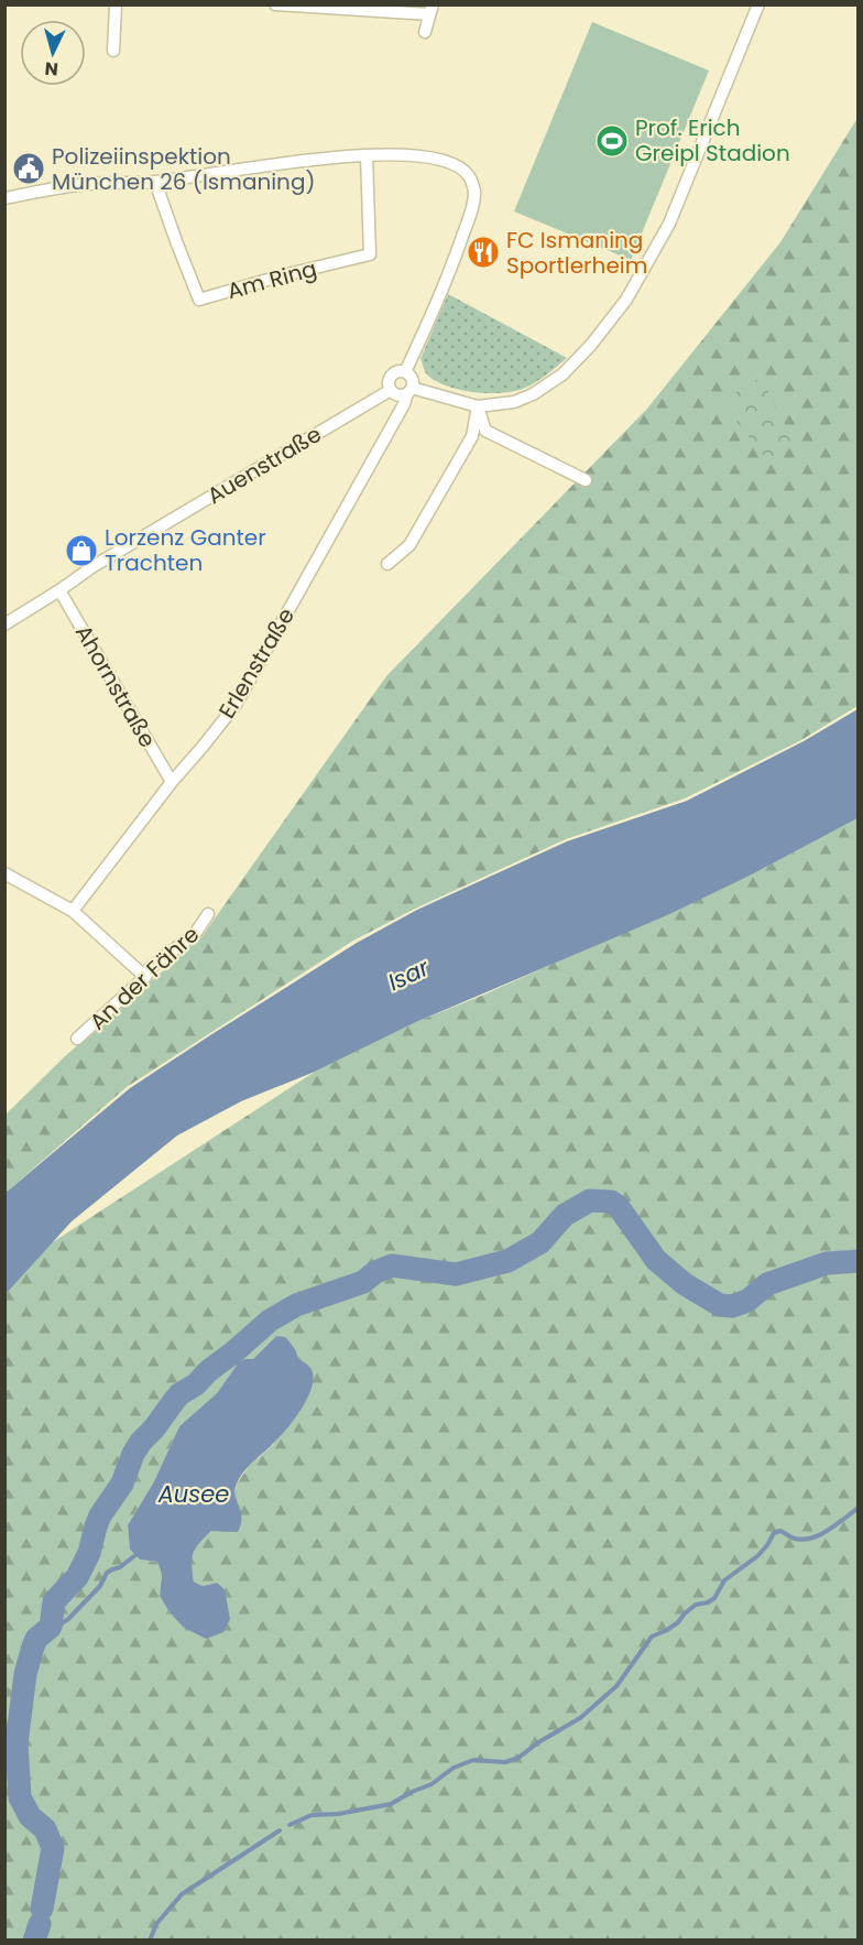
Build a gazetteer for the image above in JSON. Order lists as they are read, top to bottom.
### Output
{
  "streets": {
    "street": [
      "Am Ring",
      "Auenstraße",
      "Erlenstraße",
      "Ahornstraße",
      "An der Fähre"
    ]
  },
  "crossings": [
    ["Auenstraße", "Erlenstraße"],
    ["Auenstraße", "Ahornstraße"],
    ["Erlenstraße", "Ahornstraße"]
  ],
  "water": ["Isar", "Ausee"],
  "places": {
    "sports": ["Prof. Erich Greipl Stadion"],
    "public building": ["Polizeiinspektion München 26 (Ismaning)"],
    "restaurant": ["FC Ismaning Sportlerheim"],
    "shop": ["Lorzenz Ganter Trachten"]
  },
  "north": "bottom"
}
